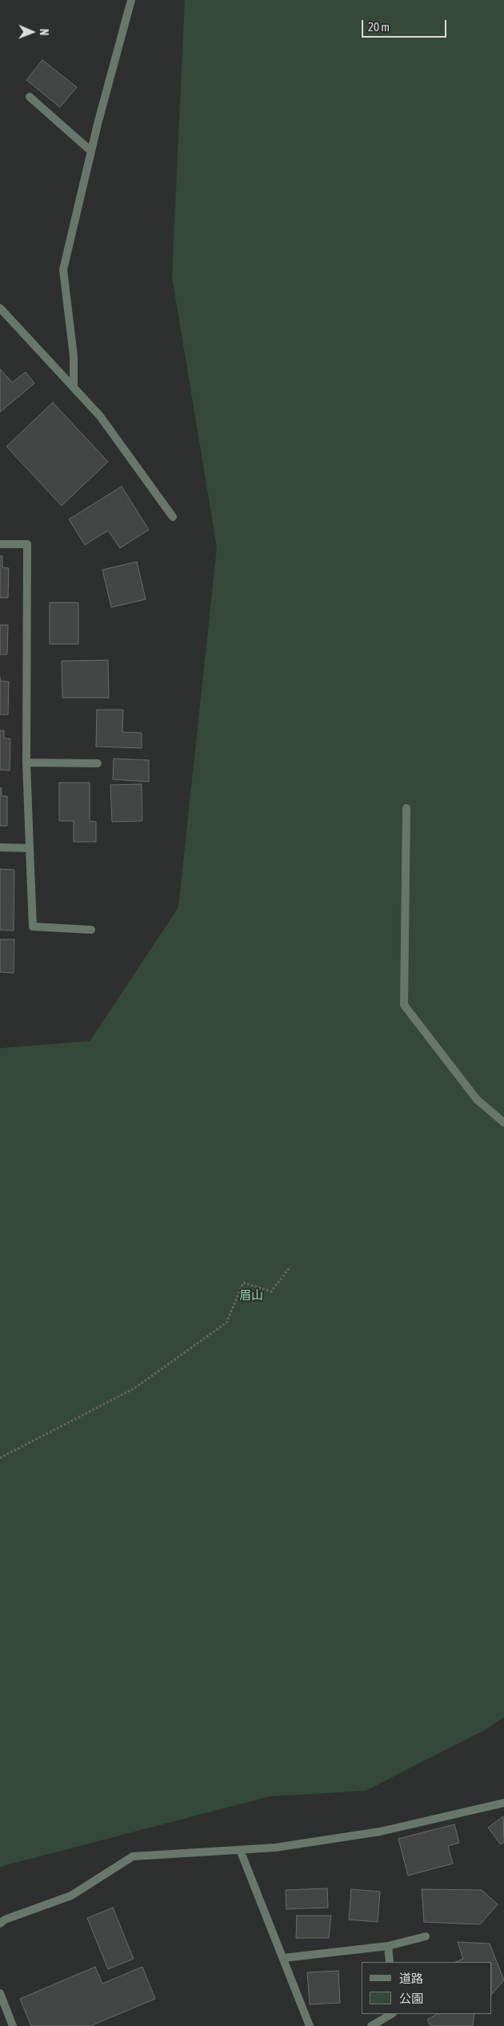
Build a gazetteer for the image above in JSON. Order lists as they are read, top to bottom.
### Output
{
  "parks": ["眉山"],
  "legend": ["道路", "公園"],
  "scale_bar": "20 m",
  "north": "right"
}
